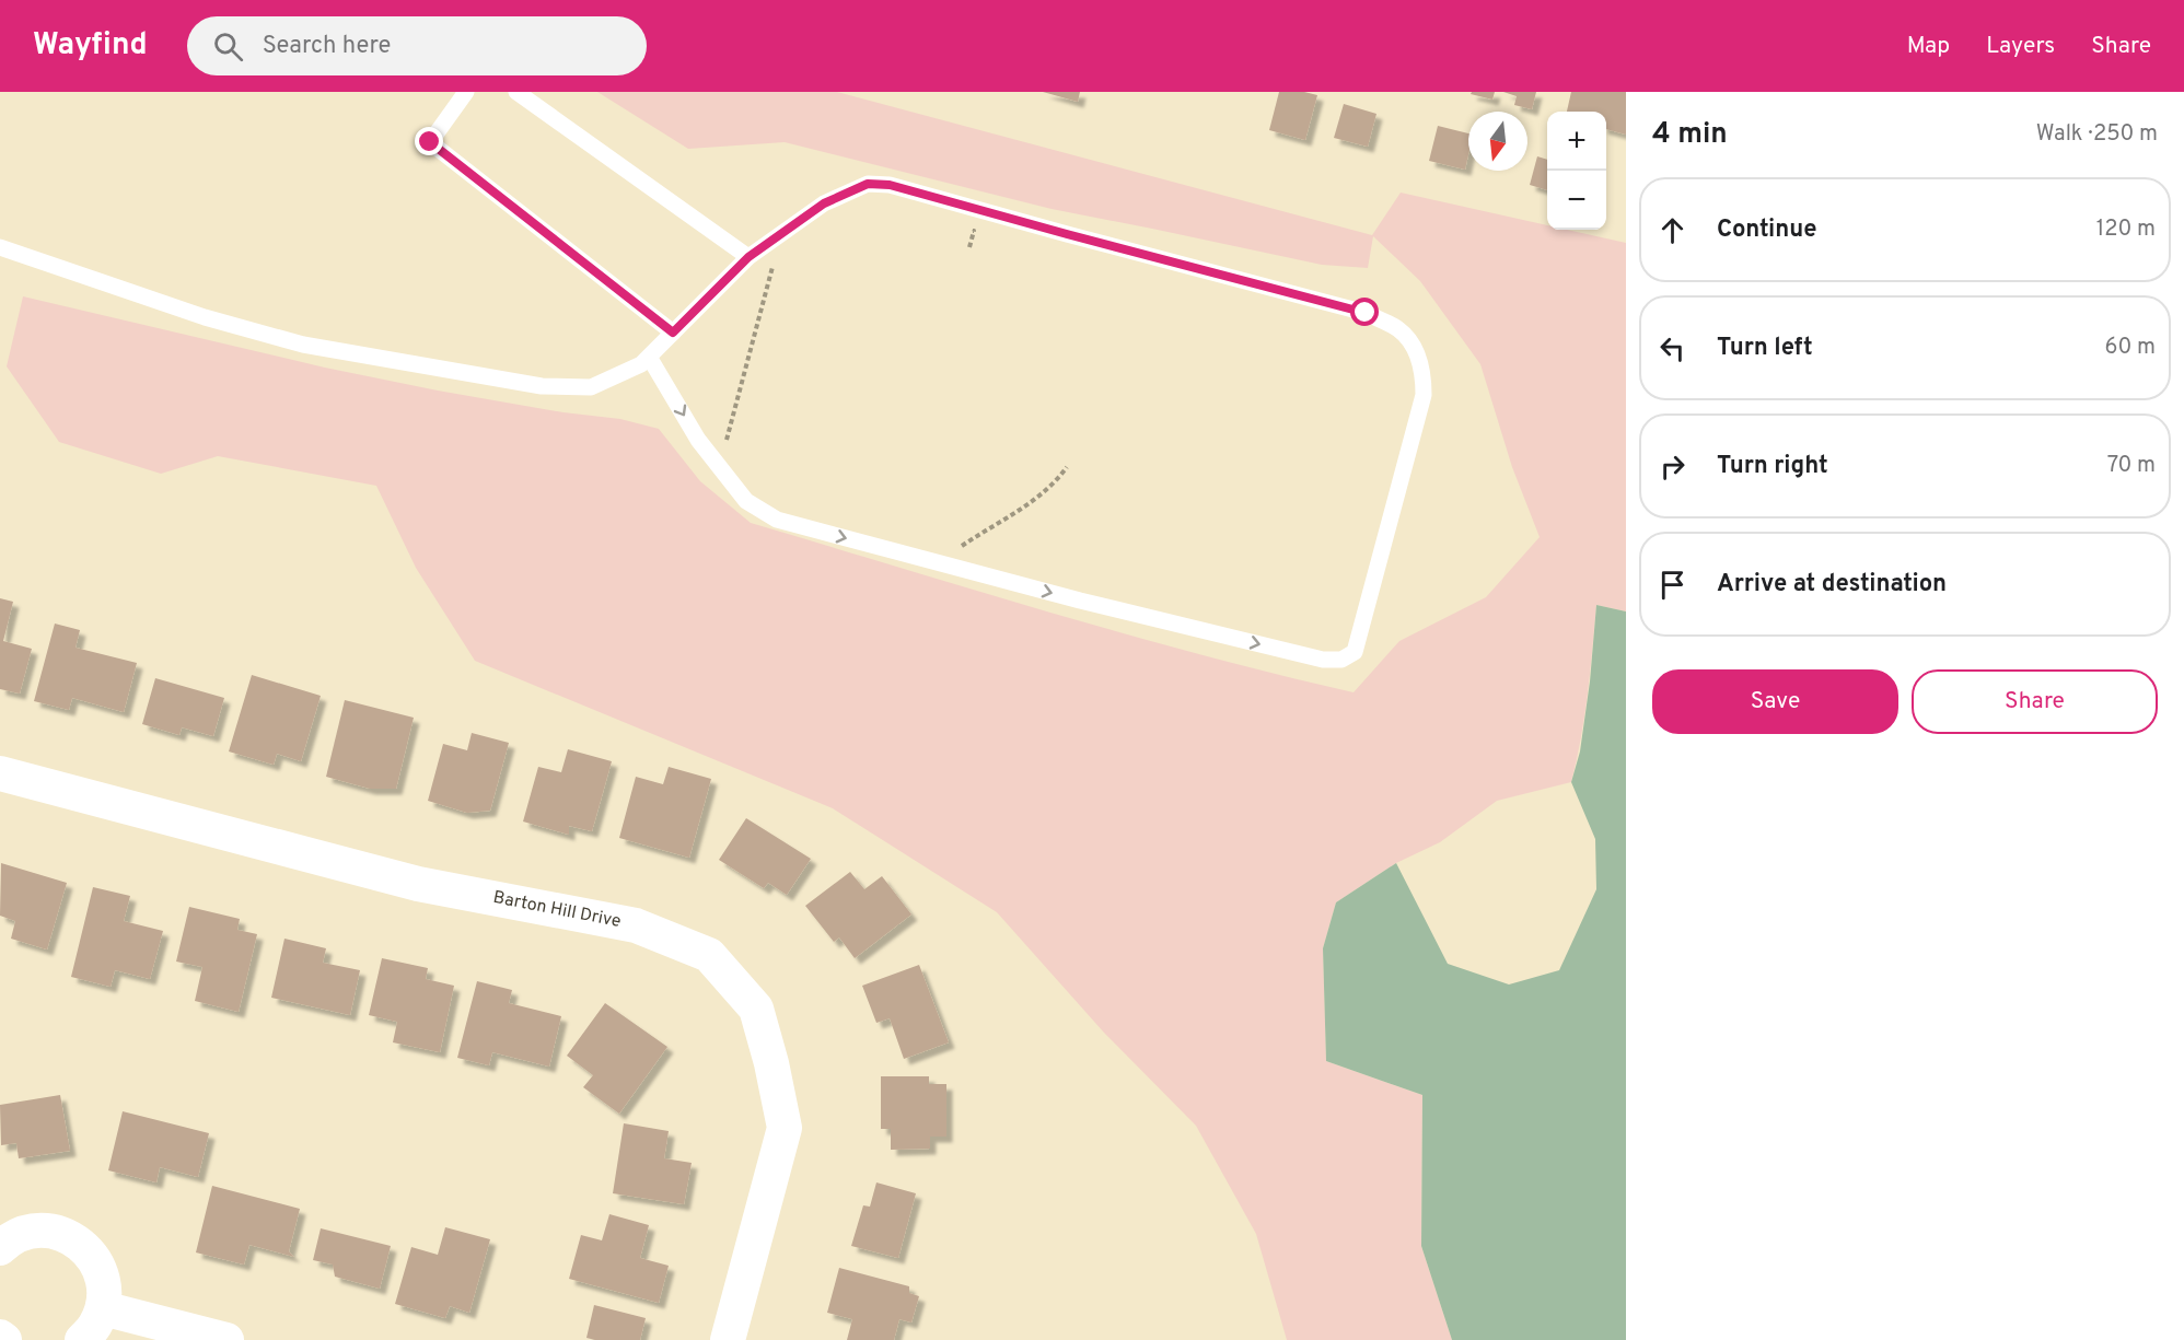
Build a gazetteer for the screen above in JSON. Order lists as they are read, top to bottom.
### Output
{
  "streets": {
    "street": ["Barton Hill Drive"]
  },
  "north": "bottom",
  "page": {
    "header": "Wayfind",
    "search": "Search here",
    "nav": ["Map", "Layers", "Share"],
    "heading": ["4 min", "Walk · 250 m"],
    "map_buttons": ["+", "−"],
    "list": [
      ["Continue", "120 m"],
      ["Turn left", "60 m"],
      ["Turn right", "70 m"],
      "Arrive at destination"
    ],
    "buttons": ["Save", "Share"]
  }
}
